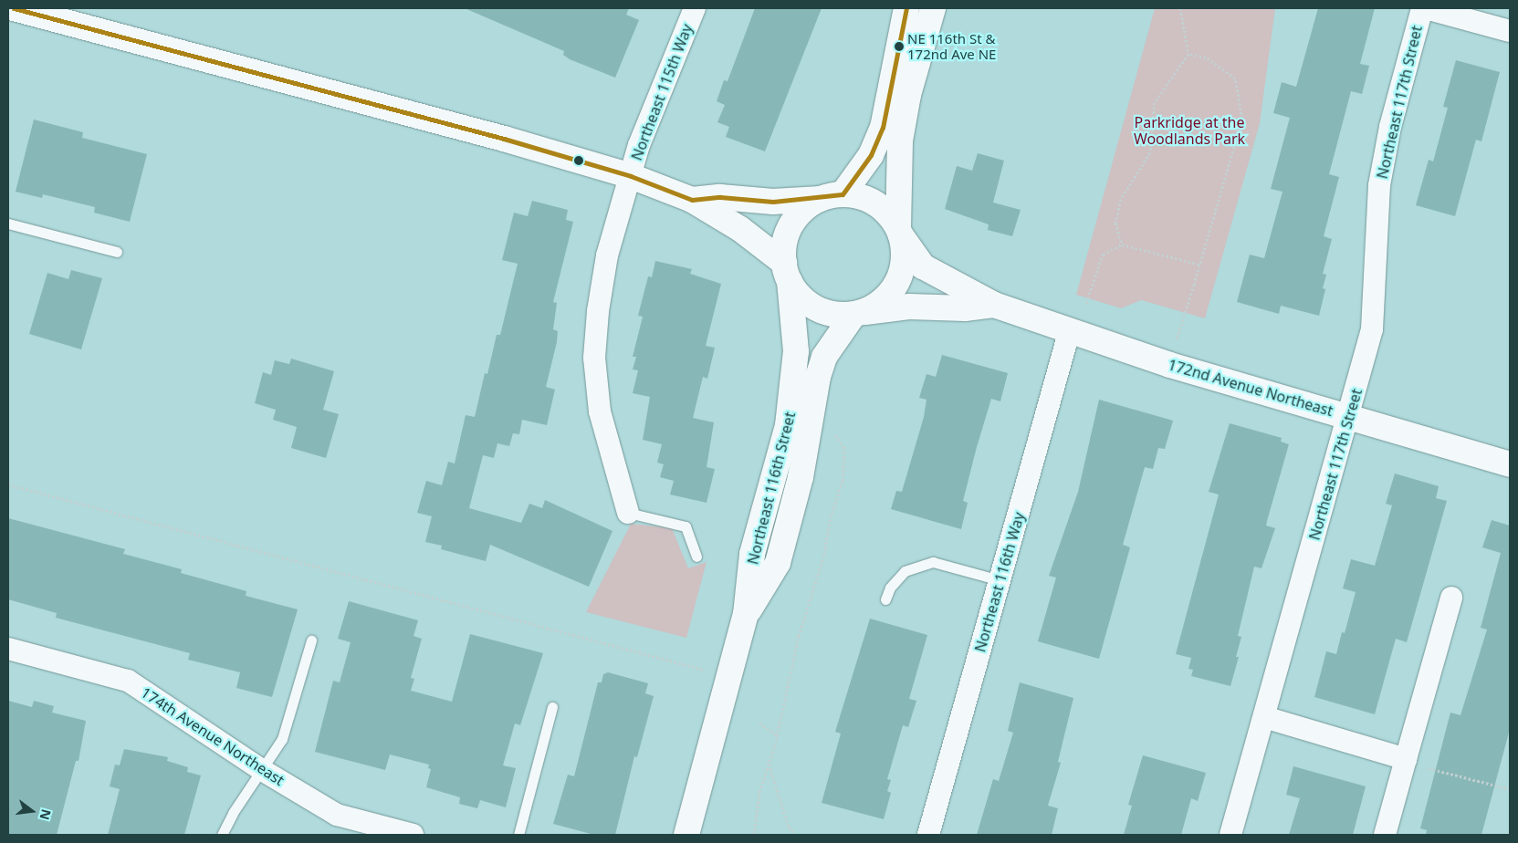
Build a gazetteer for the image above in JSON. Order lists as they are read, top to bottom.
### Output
{
  "streets": {
    "street": [
      "Northeast 115th Way",
      "Northeast 117th Street",
      "172nd Avenue Northeast",
      "Northeast 116th Street",
      "Northeast 116th Way",
      "174th Avenue Northeast"
    ]
  },
  "crossings": [
    ["Northeast 117th Street", "172nd Avenue Northeast"],
    ["172nd Avenue Northeast", "Northeast 116th Street"],
    ["172nd Avenue Northeast", "Northeast 116th Way"]
  ],
  "parks": ["Parkridge at the Woodlands Park"],
  "places": ["NE 116th St & 172nd Ave NE"],
  "north": "right"
}
